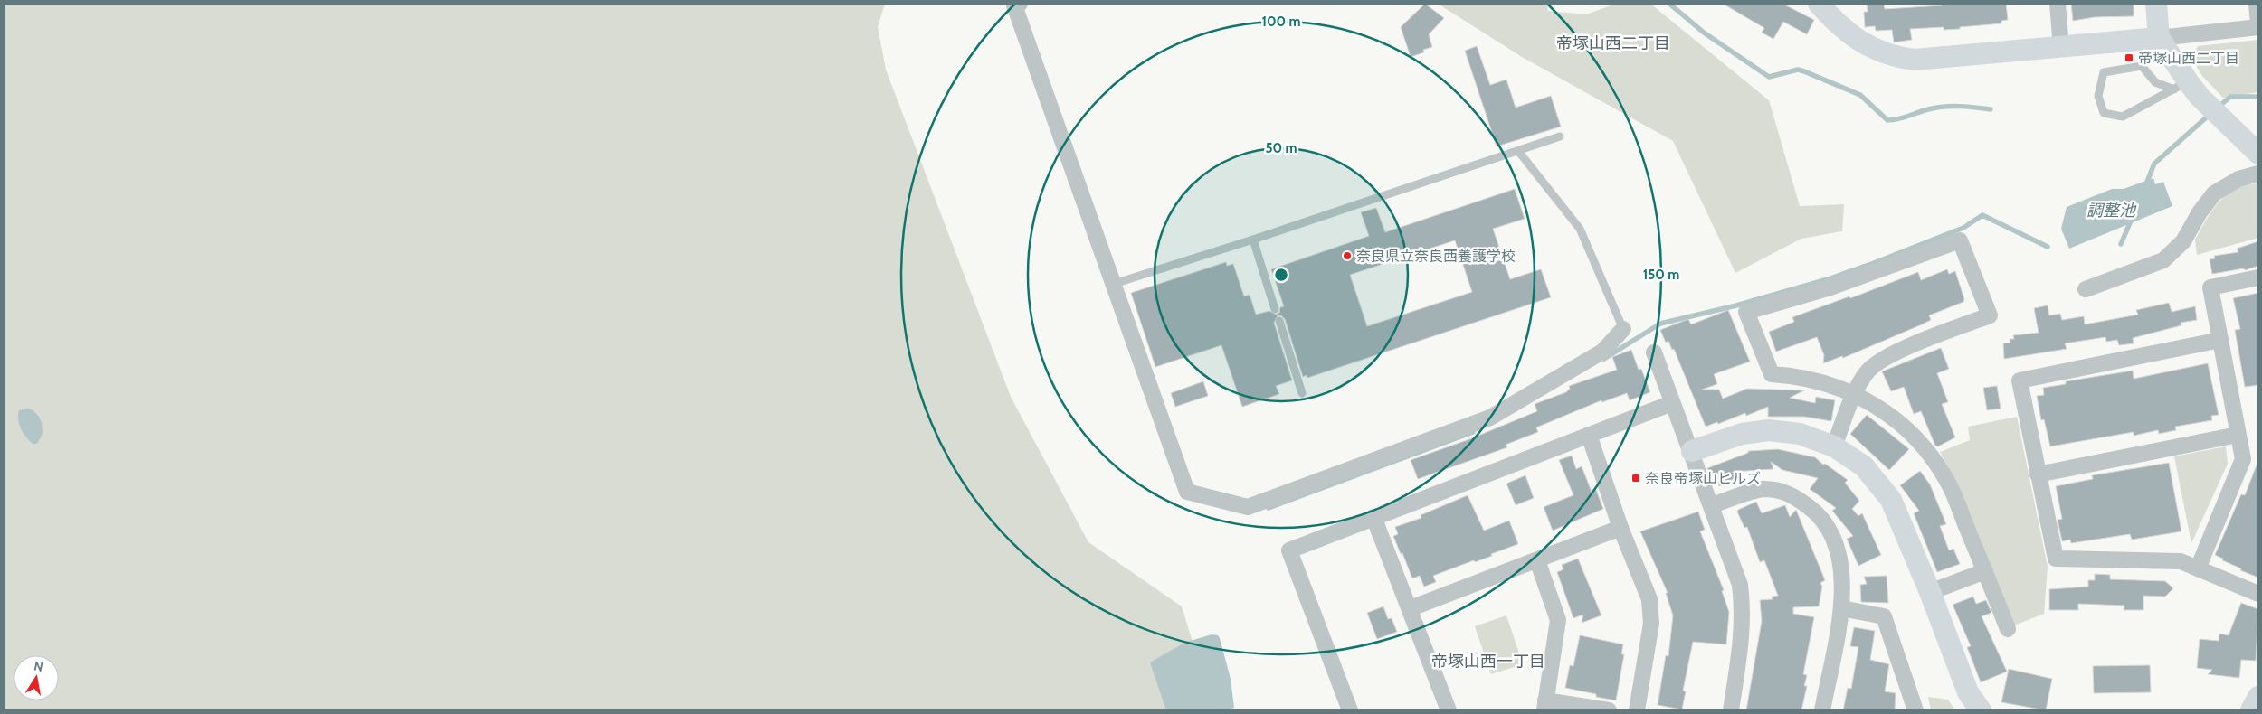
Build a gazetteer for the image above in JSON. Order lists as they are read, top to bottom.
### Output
{
  "districts": ["帝塚山西二丁目", "帝塚山西一丁目"],
  "water": ["調整池"],
  "places": {
    "transit": ["帝塚山西二丁目", "奈良帝塚山ヒルズ"],
    "other": ["奈良県立奈良西養護学校"]
  },
  "north": "top",
  "rings": ["100 m", "50 m", "150 m"]
}
